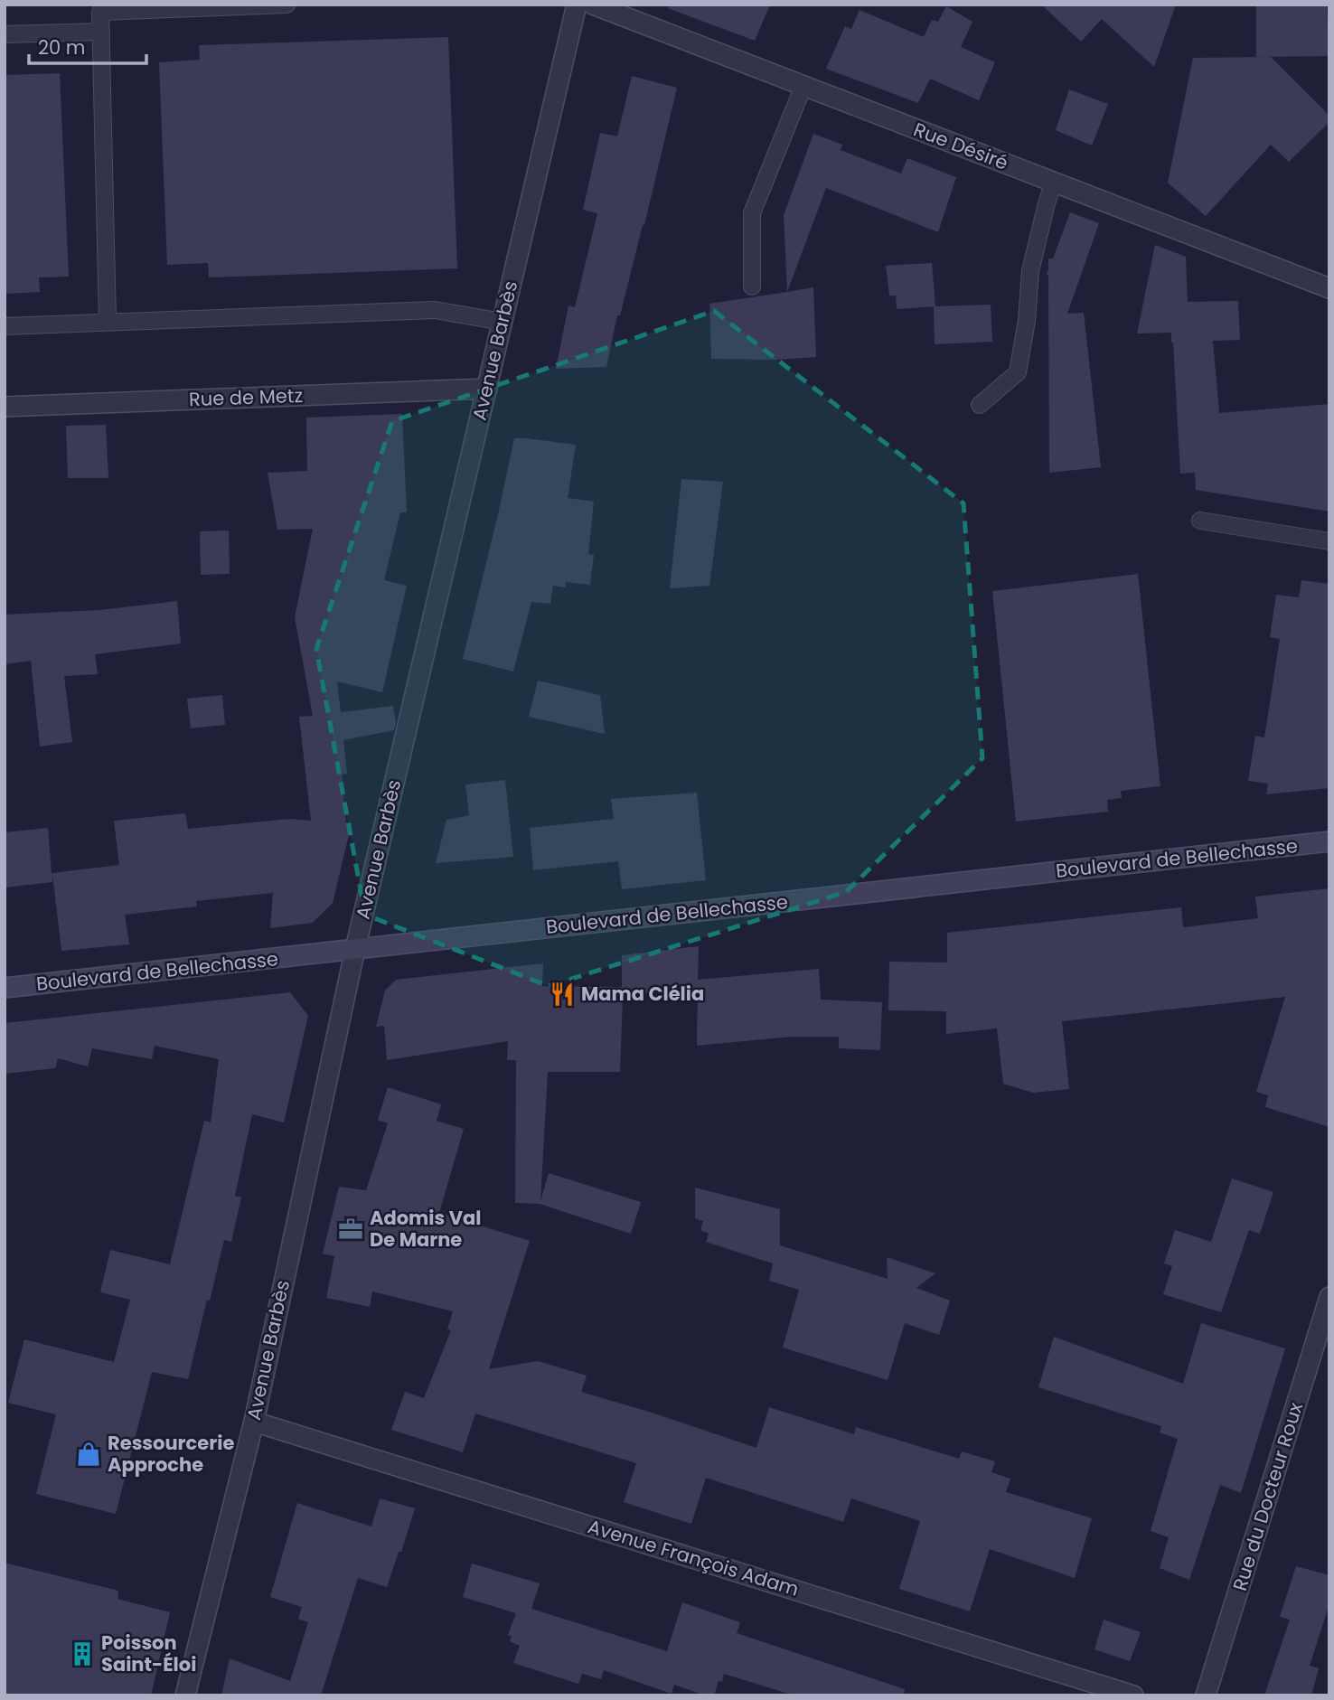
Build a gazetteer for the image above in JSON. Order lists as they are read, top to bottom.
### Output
{
  "streets": {
    "street": [
      "Rue Désiré",
      "Avenue Barbès",
      "Rue de Metz",
      "Boulevard de Bellechasse",
      "Rue du Docteur Roux",
      "Avenue François Adam"
    ]
  },
  "crossings": [
    ["Avenue Barbès", "Rue de Metz"],
    ["Avenue Barbès", "Boulevard de Bellechasse"],
    ["Avenue Barbès", "Avenue François Adam"]
  ],
  "places": {
    "restaurant": ["Mama Clélia"],
    "office": ["Adomis Val De Marne"],
    "shop": ["Ressourcerie Approche"],
    "building": ["Poisson Saint-Éloi"]
  },
  "scale_bar": "20 m"
}
